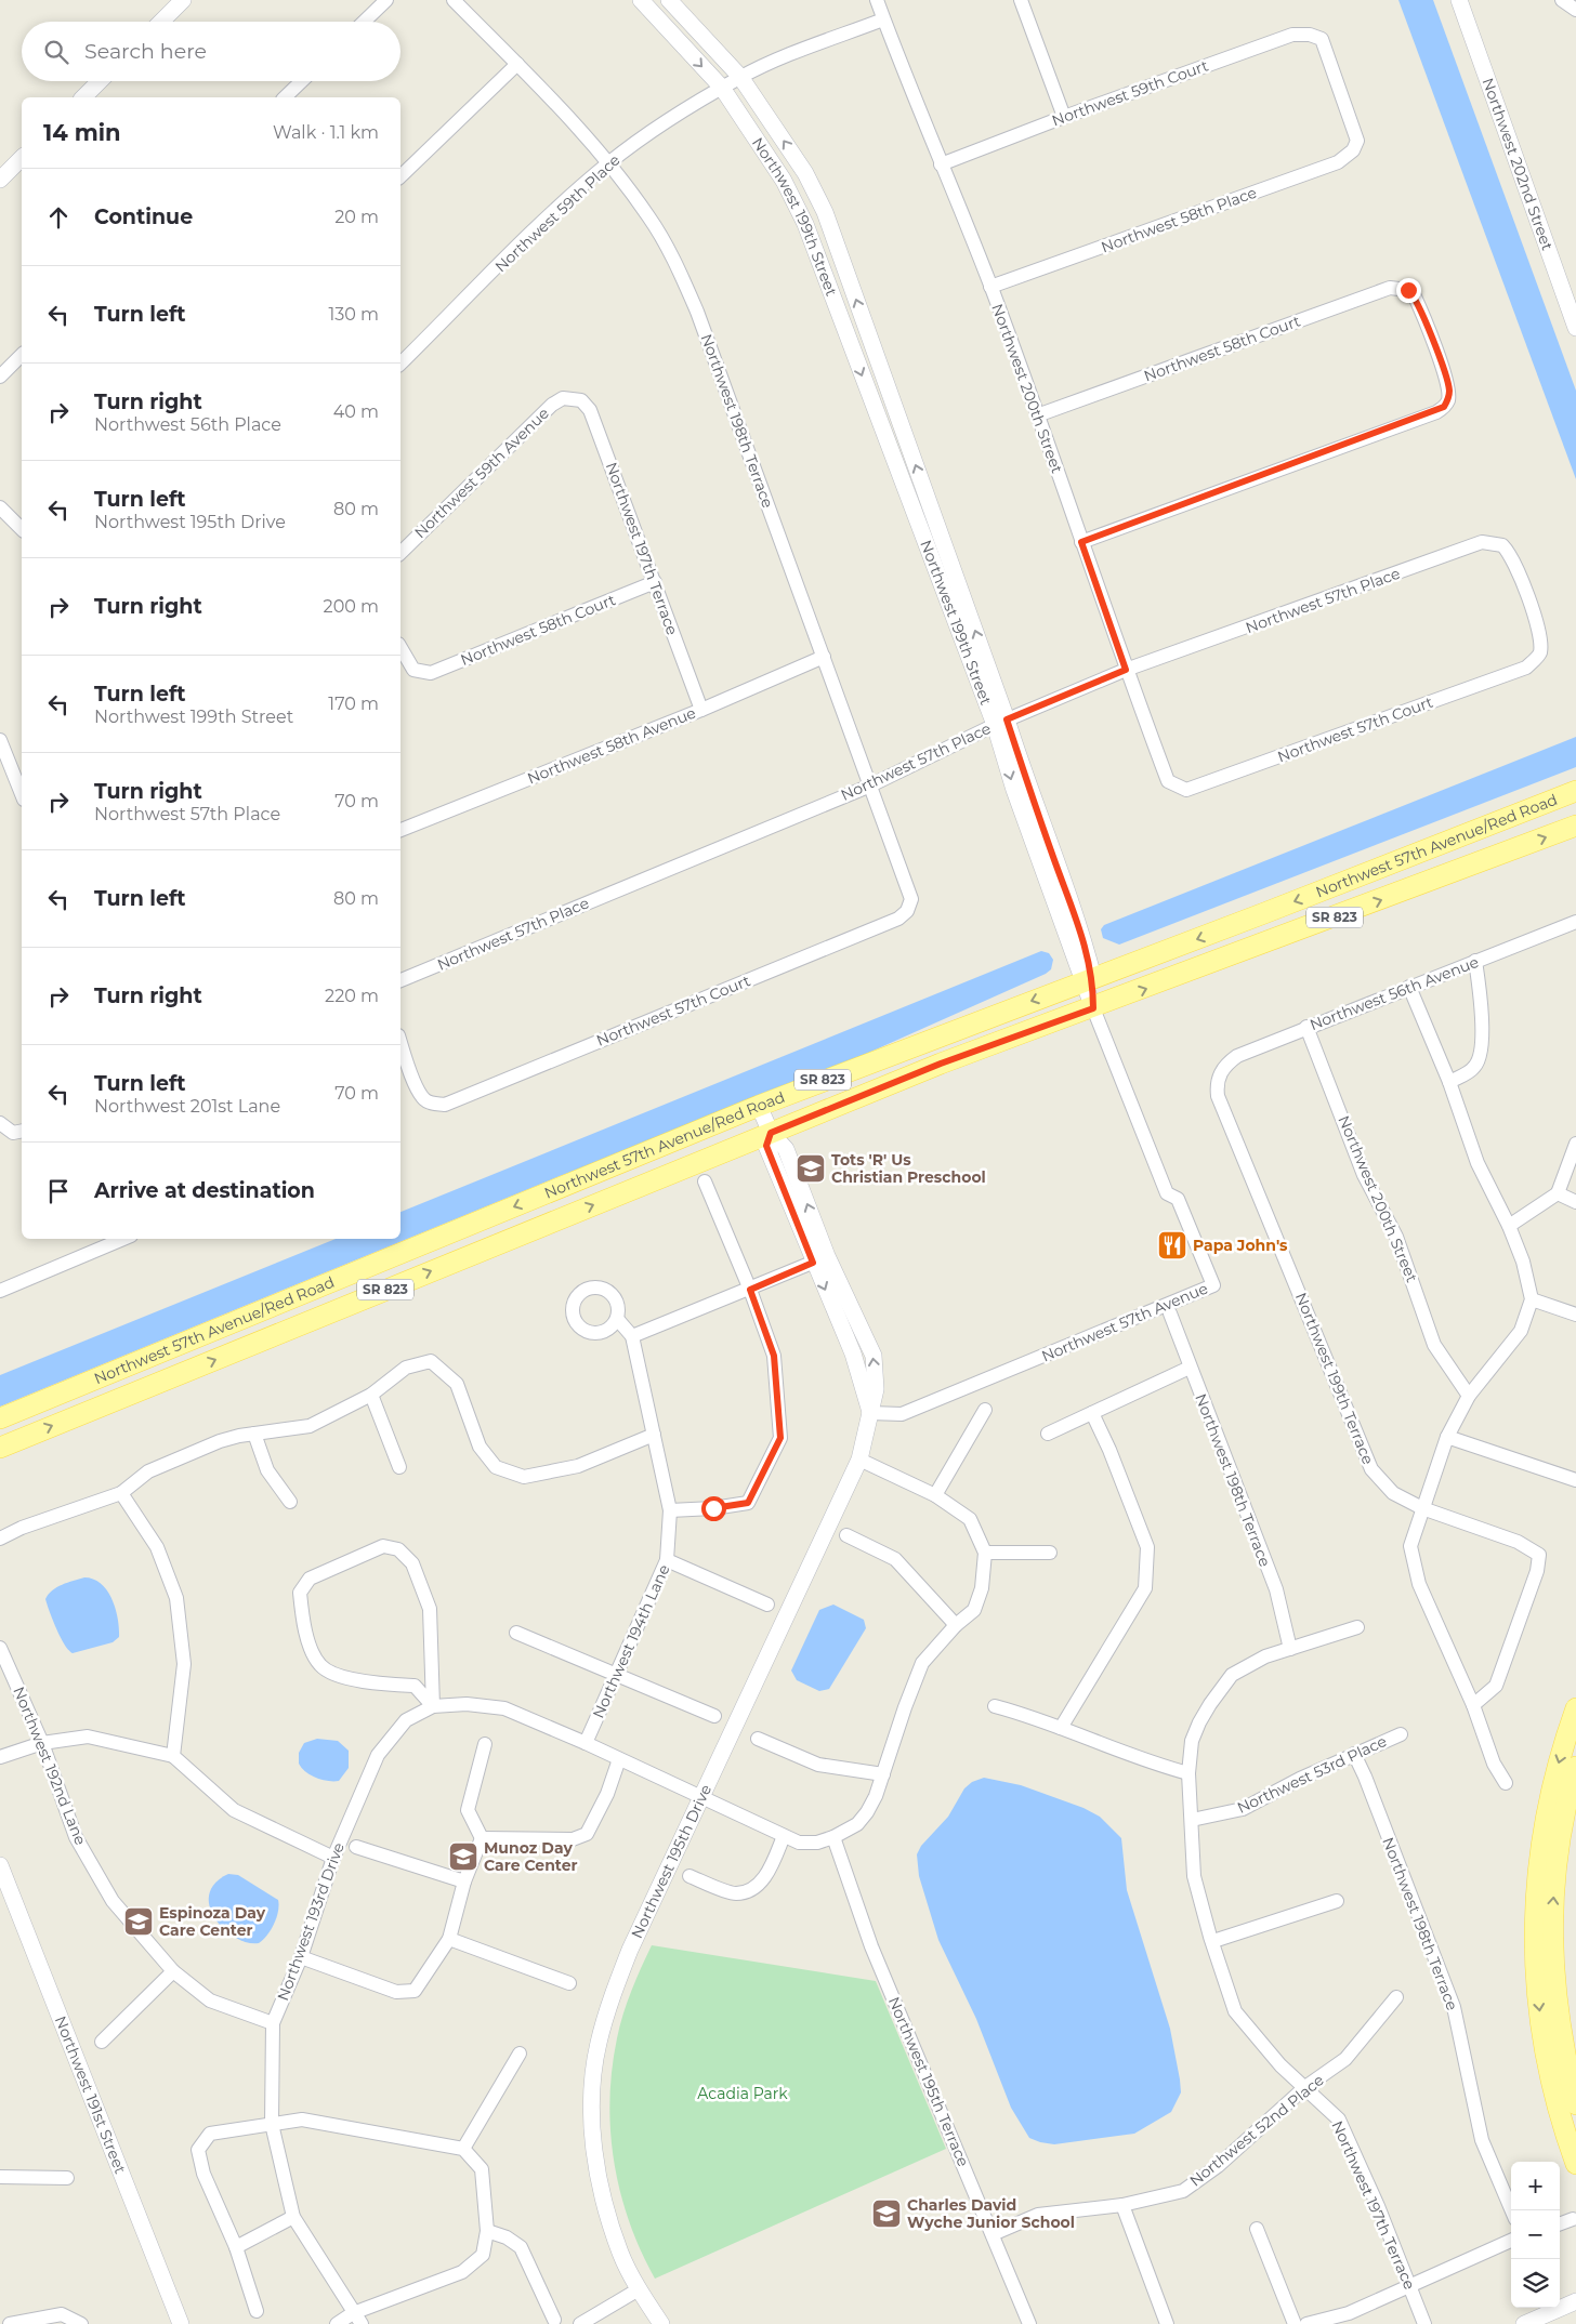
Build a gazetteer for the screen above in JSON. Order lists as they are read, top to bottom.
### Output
{
  "streets": {
    "main road": ["Northwest 57th Avenue/Red Road", "SR 823"],
    "street": [
      "Northwest 59th Court",
      "Northwest 202nd Street",
      "Northwest 59th Place",
      "Northwest 199th Street",
      "Northwest 58th Place",
      "Northwest 58th Court",
      "Northwest 200th Street",
      "Northwest 198th Terrace",
      "Northwest 59th Avenue",
      "Northwest 197th Terrace",
      "Northwest 57th Place",
      "Northwest 57th Court",
      "Northwest 58th Avenue",
      "Northwest 56th Avenue",
      "Northwest 57th Avenue",
      "Northwest 199th Terrace",
      "Northwest 194th Lane",
      "Northwest 192nd Lane",
      "Northwest 53rd Place",
      "Northwest 195th Drive",
      "Northwest 193rd Drive",
      "Northwest 195th Terrace",
      "Northwest 191st Street",
      "Northwest 52nd Place"
    ]
  },
  "crossings": [
    ["Northwest 59th Court", "Northwest 58th Place"],
    ["Northwest 59th Court", "Northwest 200th Street"],
    ["Northwest 59th Place", "Northwest 199th Street"],
    ["Northwest 59th Place", "Northwest 200th Street"],
    ["Northwest 59th Place", "Northwest 198th Terrace"],
    ["Northwest 199th Street", "Northwest 57th Place"],
    ["Northwest 199th Street", "Northwest 57th Avenue/Red Road"],
    ["Northwest 199th Street", "Northwest 57th Avenue"],
    ["Northwest 58th Place", "Northwest 200th Street"],
    ["Northwest 58th Court", "Northwest 200th Street"],
    ["Northwest 58th Court", "Northwest 197th Terrace"],
    ["Northwest 200th Street", "Northwest 57th Place"],
    ["Northwest 200th Street", "Northwest 57th Court"],
    ["Northwest 200th Street", "Northwest 56th Avenue"],
    ["Northwest 198th Terrace", "Northwest 197th Terrace"],
    ["Northwest 198th Terrace", "Northwest 57th Place"],
    ["Northwest 198th Terrace", "Northwest 57th Court"],
    ["Northwest 198th Terrace", "Northwest 58th Avenue"],
    ["Northwest 198th Terrace", "Northwest 53rd Place"],
    ["Northwest 59th Avenue", "Northwest 197th Terrace"],
    ["Northwest 197th Terrace", "Northwest 58th Avenue"],
    ["Northwest 197th Terrace", "Northwest 53rd Place"],
    ["Northwest 197th Terrace", "Northwest 52nd Place"],
    ["Northwest 57th Place", "Northwest 57th Court"],
    ["Northwest 57th Avenue/Red Road", "Northwest 57th Avenue"],
    ["Northwest 57th Avenue/Red Road", "Northwest 195th Drive"],
    ["Northwest 56th Avenue", "Northwest 199th Terrace"],
    ["Northwest 57th Avenue", "Northwest 195th Drive"],
    ["Northwest 192nd Lane", "Northwest 193rd Drive"],
    ["Northwest 195th Terrace", "Northwest 52nd Place"]
  ],
  "parks": ["Acadia Park"],
  "places": {
    "school or university": [
      "Tots 'R' Us Christian Preschool",
      "Munoz Day Care Center",
      "Espinoza Day Care Center",
      "Charles David Wyche Junior School"
    ],
    "restaurant": ["Papa John's"]
  },
  "page": {
    "search": "Search here",
    "heading": ["14 min", "Walk · 1.1 km"],
    "list": [
      ["Continue", "20 m"],
      ["Turn left", "130 m"],
      ["Turn right", "Northwest 56th Place", "40 m"],
      ["Turn left", "Northwest 195th Drive", "80 m"],
      ["Turn right", "200 m"],
      ["Turn left", "Northwest 199th Street", "170 m"],
      ["Turn right", "Northwest 57th Place", "70 m"],
      ["Turn left", "80 m"],
      ["Turn right", "220 m"],
      ["Turn left", "Northwest 201st Lane", "70 m"],
      "Arrive at destination"
    ],
    "map_buttons": ["+", "−"]
  }
}
